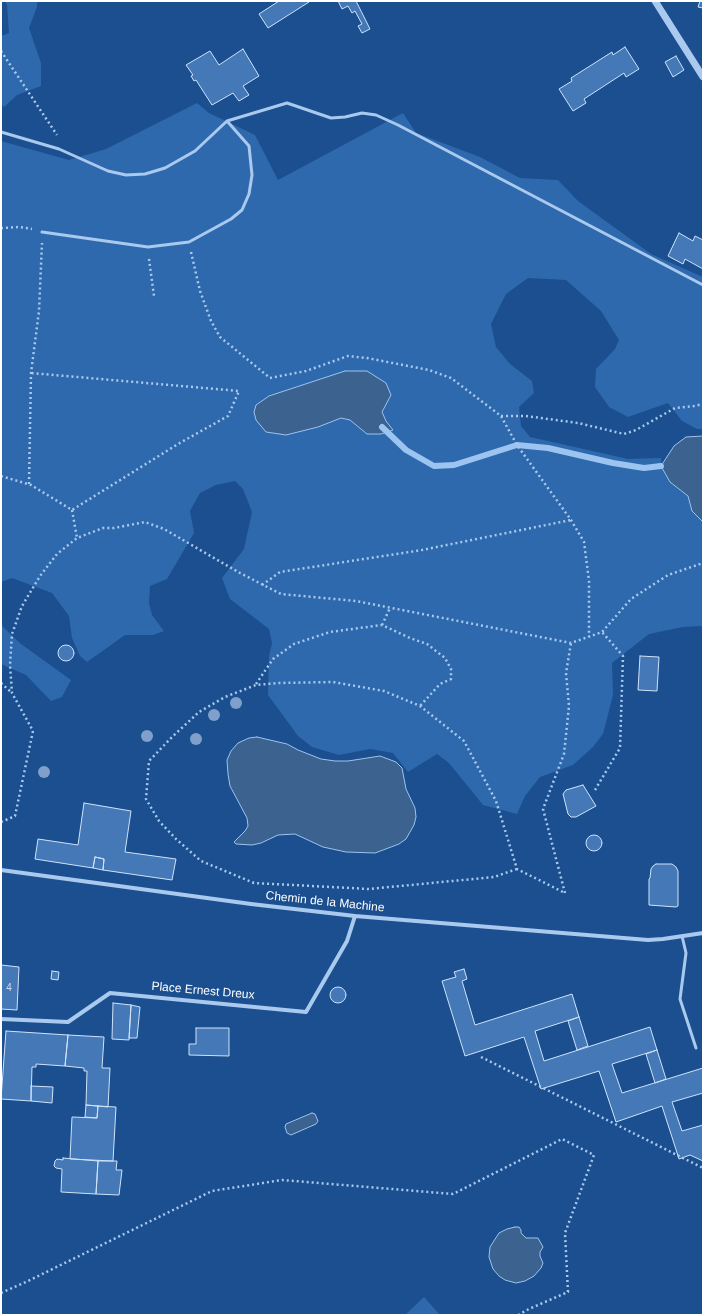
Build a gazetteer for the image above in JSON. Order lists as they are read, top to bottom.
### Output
{
  "streets": {
    "street": ["Chemin de la Machine", "Place Ernest Dreux"]
  },
  "crossings": [
    ["Chemin de la Machine", "Place Ernest Dreux"]
  ],
  "house_numbers": ["4"]
}
